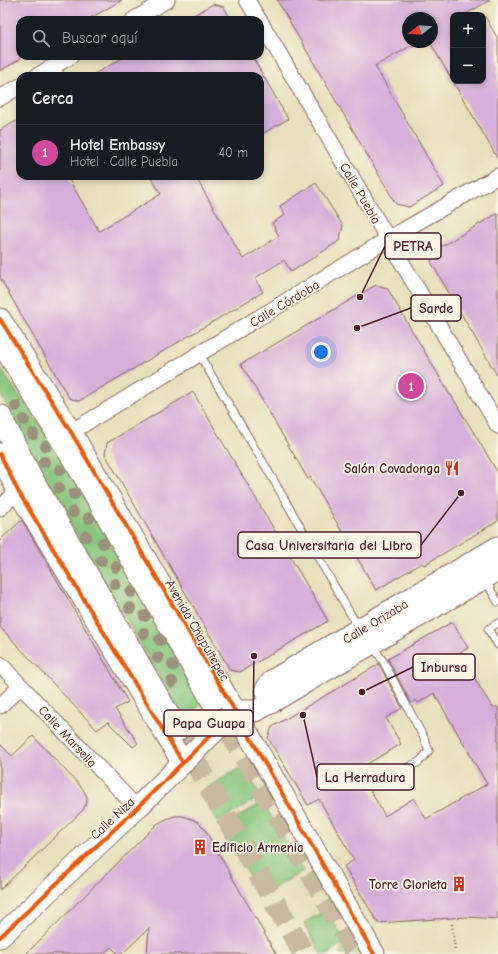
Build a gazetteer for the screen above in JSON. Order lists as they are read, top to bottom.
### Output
{
  "streets": {
    "main road": ["Calle Orizaba", "Avenida Chapultepec", "Calle Niza"],
    "street": ["Calle Puebla", "Calle Córdoba", "Calle Marsella"]
  },
  "crossings": [
    ["Calle Puebla", "Calle Córdoba"],
    ["Calle Córdoba", "Avenida Chapultepec"],
    ["Calle Orizaba", "Avenida Chapultepec"],
    ["Calle Orizaba", "Calle Niza"],
    ["Avenida Chapultepec", "Calle Niza"],
    ["Calle Marsella", "Calle Niza"]
  ],
  "places": {
    "other": [
      "PETRA",
      "Sarde",
      "Casa Universitaria del Libro",
      "Papa Guapa",
      "Inbursa",
      "La Herradura"
    ],
    "restaurant": ["Salón Covadonga"],
    "building": ["Edificio Armenia", "Torre Glorieta"]
  },
  "north": "left",
  "page": {
    "map_buttons": ["+", "−"],
    "search": "Buscar aquí",
    "heading": "Cerca",
    "list": [
      {
        "mark": "1",
        "name": "Hotel Embassy",
        "note": "Hotel · Calle Puebla",
        "value": "40 m"
      }
    ],
    "pins": "1"
  }
}
